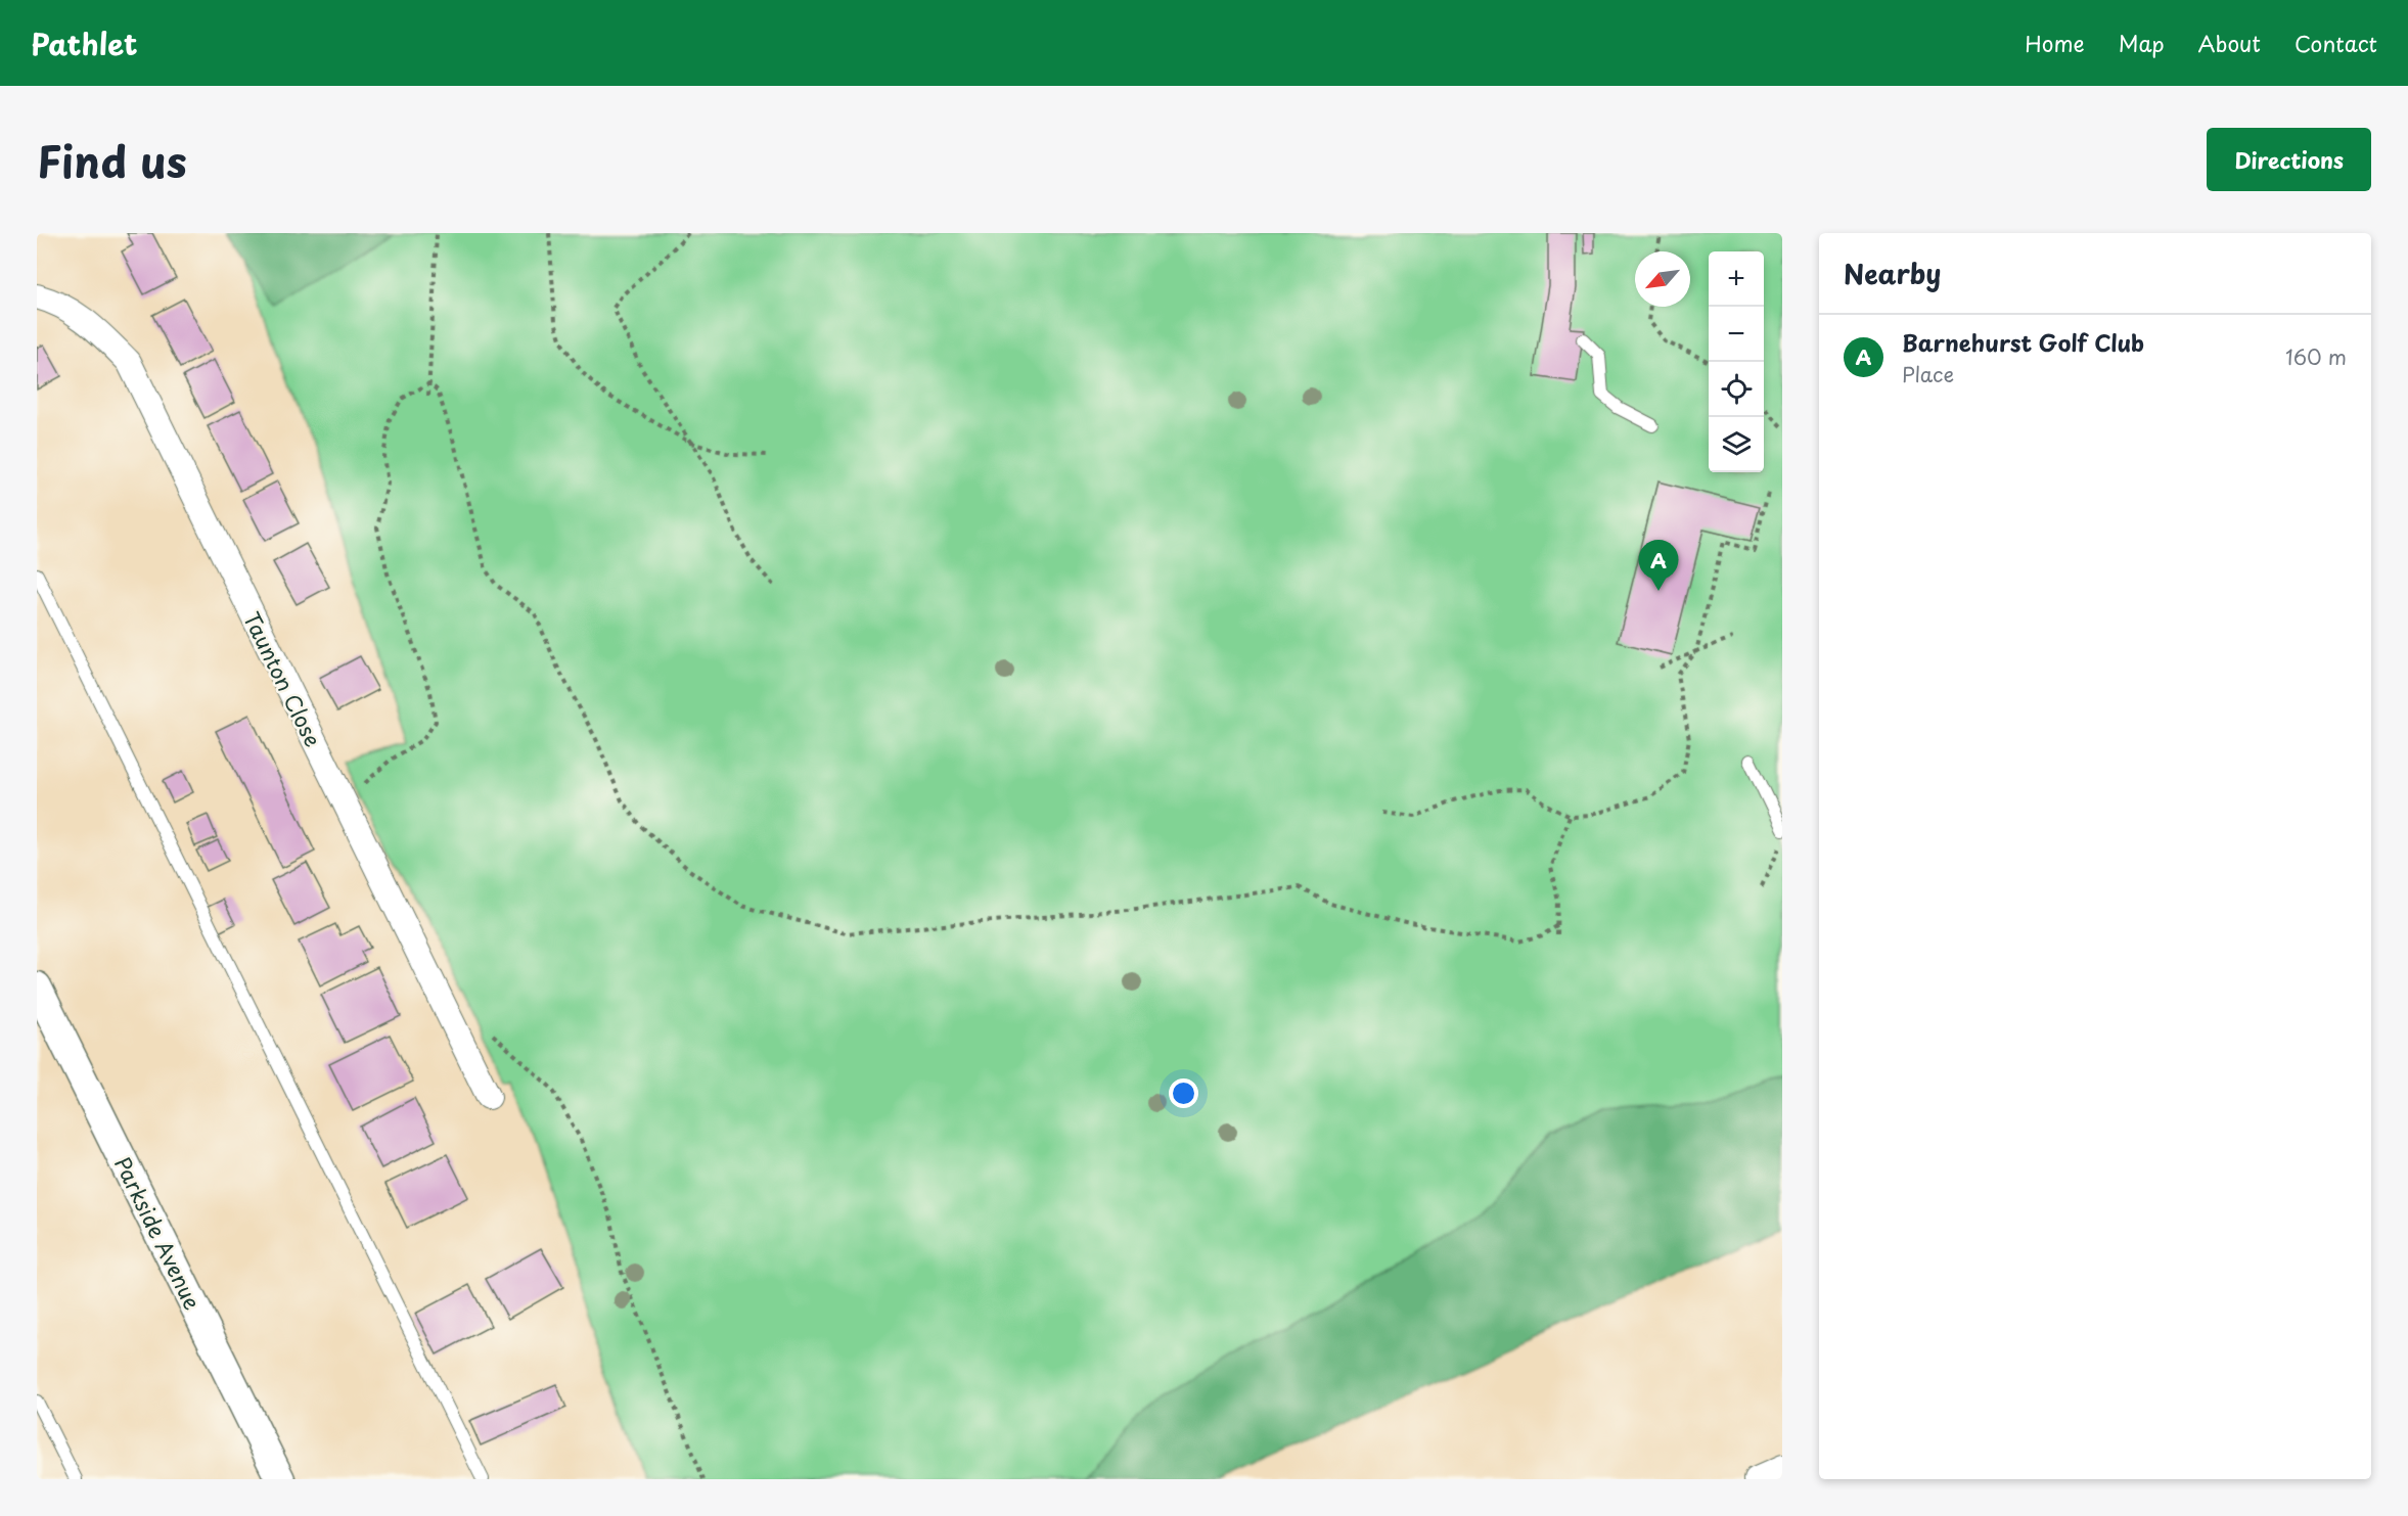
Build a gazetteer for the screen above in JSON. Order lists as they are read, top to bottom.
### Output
{
  "streets": {
    "street": ["Taunton Close", "Parkside Avenue"]
  },
  "north": "bottom left",
  "page": {
    "header": "Pathlet",
    "nav": [
      "Home",
      "Map",
      "About",
      "Contact"
    ],
    "title": "Find us",
    "buttons": "Directions",
    "heading": "Nearby",
    "map_buttons": ["+", "−"],
    "list": [
      {
        "mark": "A",
        "name": "Barnehurst Golf Club",
        "note": "Place",
        "value": "160 m"
      }
    ],
    "pins": "A"
  }
}
